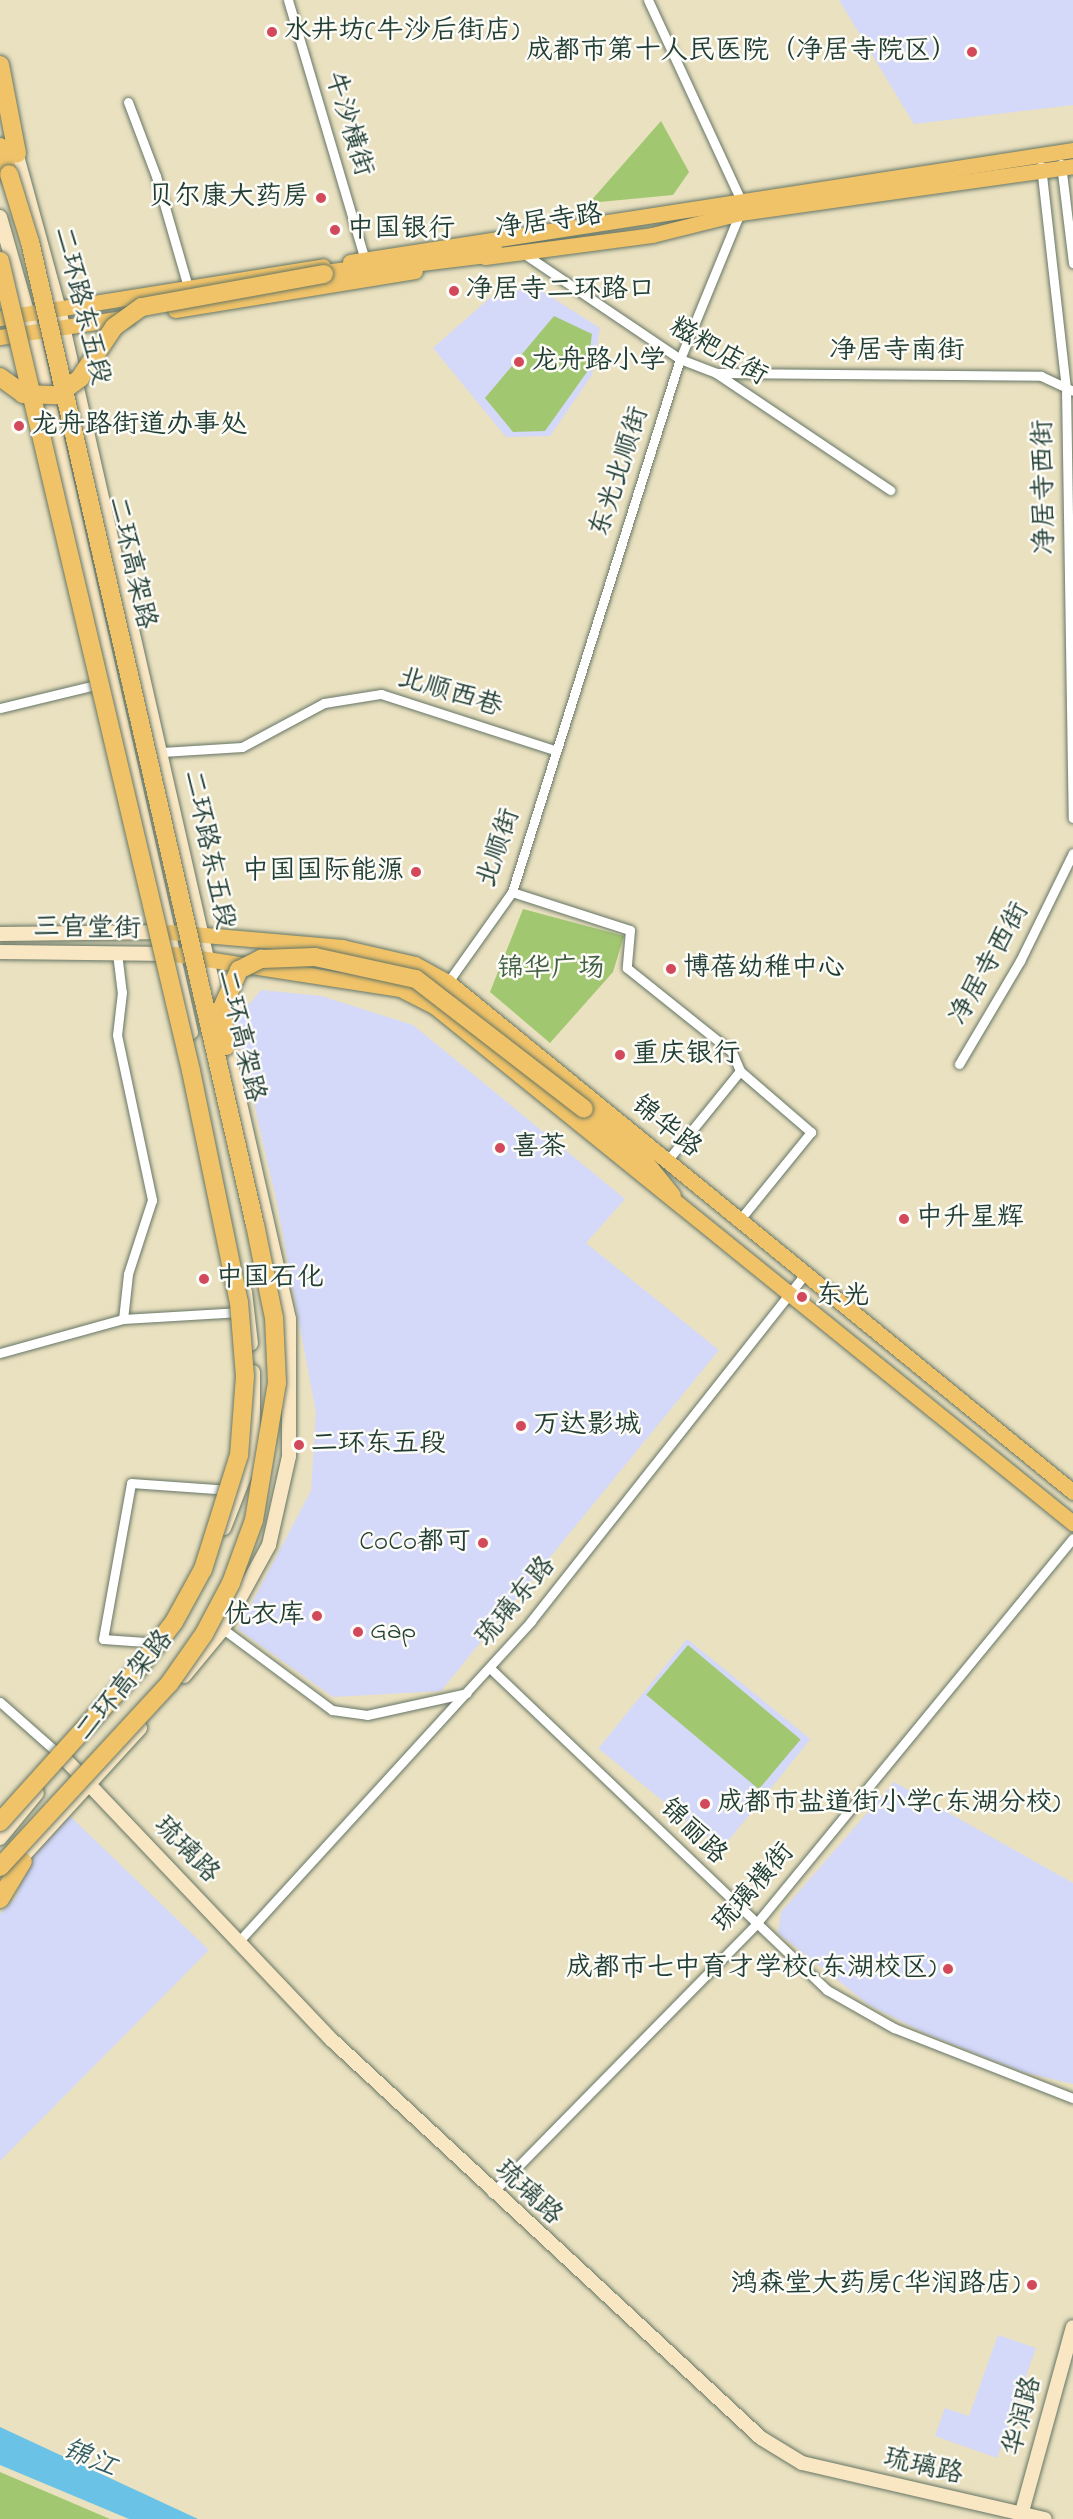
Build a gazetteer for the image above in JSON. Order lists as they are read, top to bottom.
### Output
{
  "streets": {
    "highway": ["二环高架路"],
    "main road": [
      "净居寺路",
      "二环路东五段",
      "三官堂街",
      "锦华路",
      "琉璃路",
      "华润路"
    ],
    "street": [
      "牛沙横街",
      "糍粑店街",
      "净居寺南街",
      "东光北顺街",
      "净居寺西街",
      "北顺西巷",
      "北顺街",
      "琉璃东路",
      "锦丽路",
      "琉璃横街"
    ]
  },
  "crossings": [
    ["牛沙横街", "净居寺路"],
    ["净居寺路", "二环路东五段"],
    ["净居寺路", "糍粑店街"],
    ["净居寺路", "东光北顺街"],
    ["净居寺路", "净居寺西街"],
    ["二环路东五段", "二环高架路"],
    ["二环路东五段", "北顺西巷"],
    ["二环路东五段", "三官堂街"],
    ["二环路东五段", "锦华路"],
    ["二环路东五段", "琉璃路"],
    ["糍粑店街", "净居寺南街"],
    ["糍粑店街", "东光北顺街"],
    ["净居寺南街", "净居寺西街"],
    ["东光北顺街", "北顺西巷"],
    ["东光北顺街", "北顺街"],
    ["北顺西巷", "北顺街"],
    ["北顺街", "锦华路"],
    ["三官堂街", "锦华路"],
    ["锦华路", "琉璃东路"],
    ["琉璃东路", "锦丽路"],
    ["琉璃东路", "琉璃路"],
    ["锦丽路", "琉璃横街"],
    ["琉璃路", "琉璃横街"],
    ["琉璃路", "华润路"]
  ],
  "water": ["锦江"],
  "parks": ["锦华广场"],
  "places": [
    "水井坊(牛沙后街店)",
    "成都市第十人民医院（净居寺院区）",
    "贝尔康大药房",
    "中国银行",
    "净居寺二环路口",
    "龙舟路小学",
    "龙舟路街道办事处",
    "中国国际能源",
    "博蓓幼稚中心",
    "重庆银行",
    "喜茶",
    "中升星辉",
    "中国石化",
    "东光",
    "万达影城",
    "二环东五段",
    "CoCo都可",
    "优衣库",
    "Gap",
    "成都市盐道街小学(东湖分校)",
    "成都市七中育才学校(东湖校区)",
    "鸿森堂大药房(华润路店)"
  ]
}
